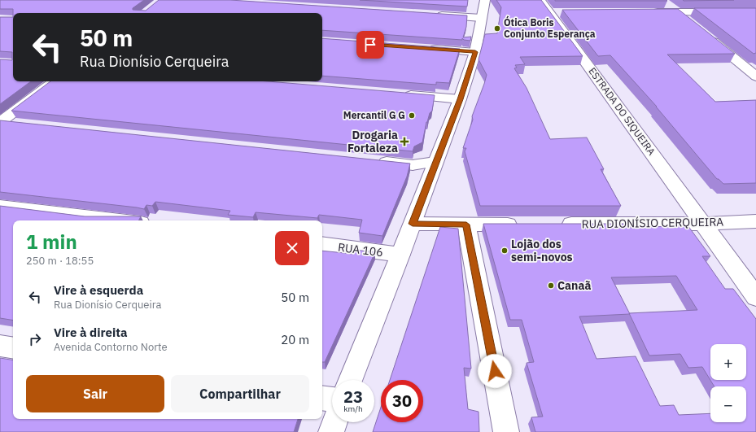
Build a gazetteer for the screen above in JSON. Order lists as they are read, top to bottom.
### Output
{
  "streets": {
    "street": ["ESTRADA DO SIQUEIRA", "RUA DIONÍSIO CERQUEIRA", "RUA 106"]
  },
  "crossings": [
    ["ESTRADA DO SIQUEIRA", "RUA DIONÍSIO CERQUEIRA"]
  ],
  "places": {
    "other": [
      "Ótica Boris Conjunto Esperança",
      "Mercantil G G",
      "Lojão dos semi-novos",
      "Canaã"
    ],
    "health": ["Drogaria Fortaleza"]
  },
  "page": {
    "turn": ["50 m", "Rua Dionísio Cerqueira"],
    "heading": ["1 min", "250 m · 18:55"],
    "list": [
      {
        "name": "Vire à esquerda",
        "note": "Rua Dionísio Cerqueira",
        "value": "50 m"
      },
      {
        "name": "Vire à direita",
        "note": "Avenida Contorno Norte",
        "value": "20 m"
      }
    ],
    "map_buttons": ["+", "−"],
    "buttons": ["Sair", "Compartilhar"],
    "speed": "23 km/h",
    "limit": "30"
  }
}
